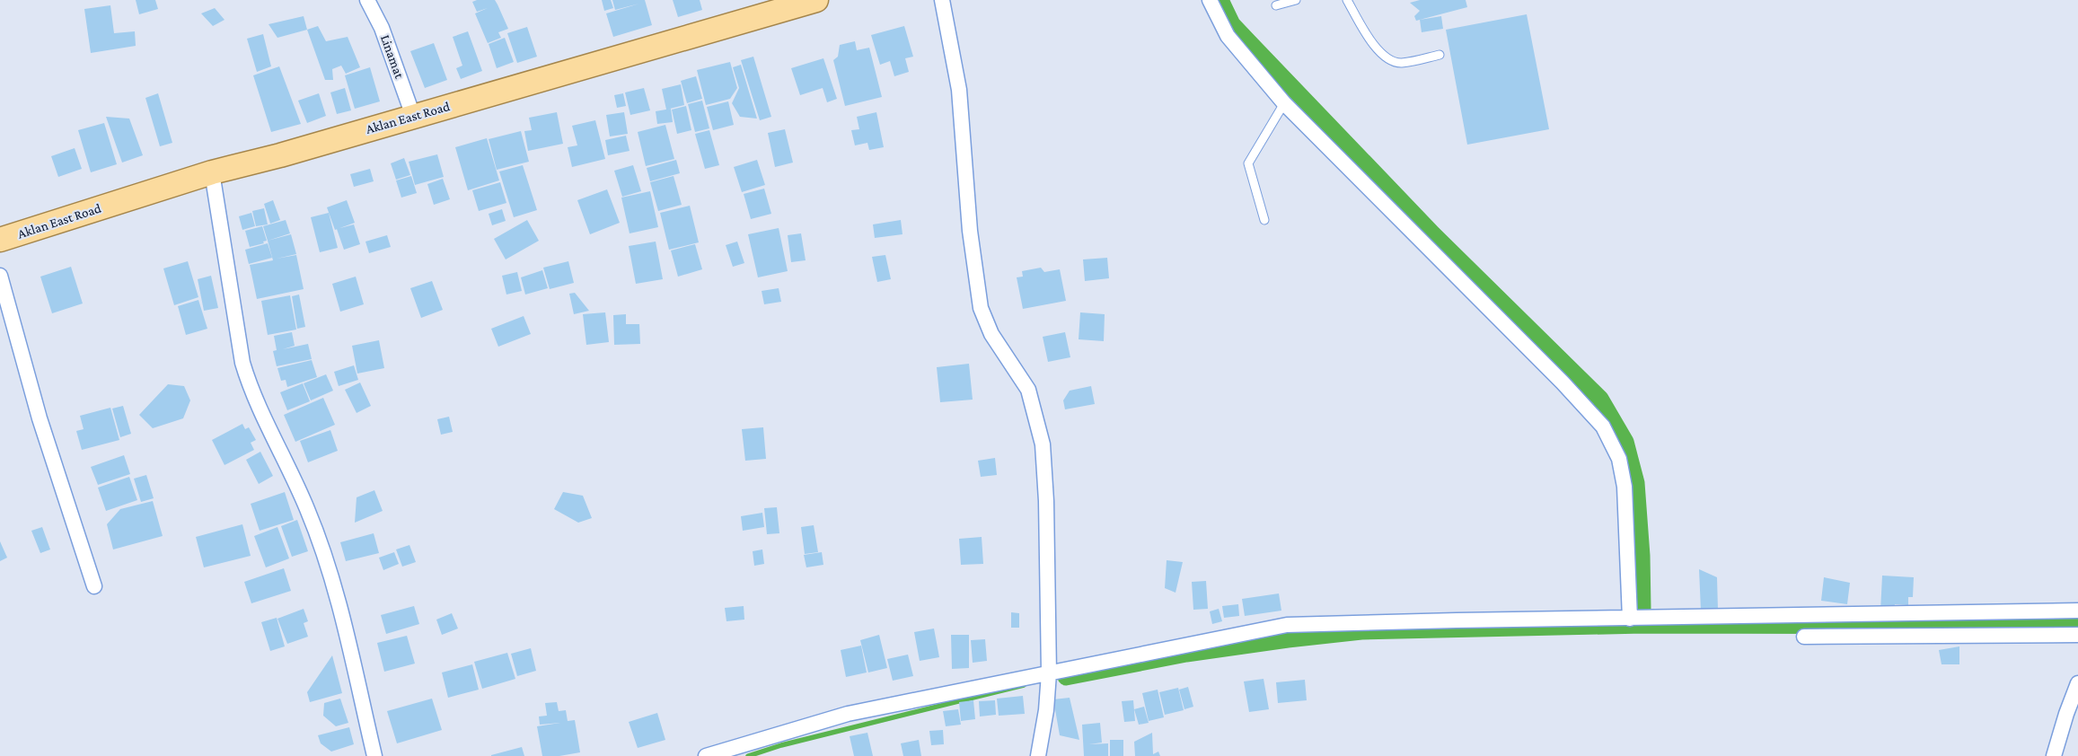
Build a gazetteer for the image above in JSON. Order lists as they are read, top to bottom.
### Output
{
  "streets": {
    "main road": ["Aklan East Road"],
    "street": ["Linamat"]
  },
  "crossings": [
    ["Linamat", "Aklan East Road"]
  ]
}
